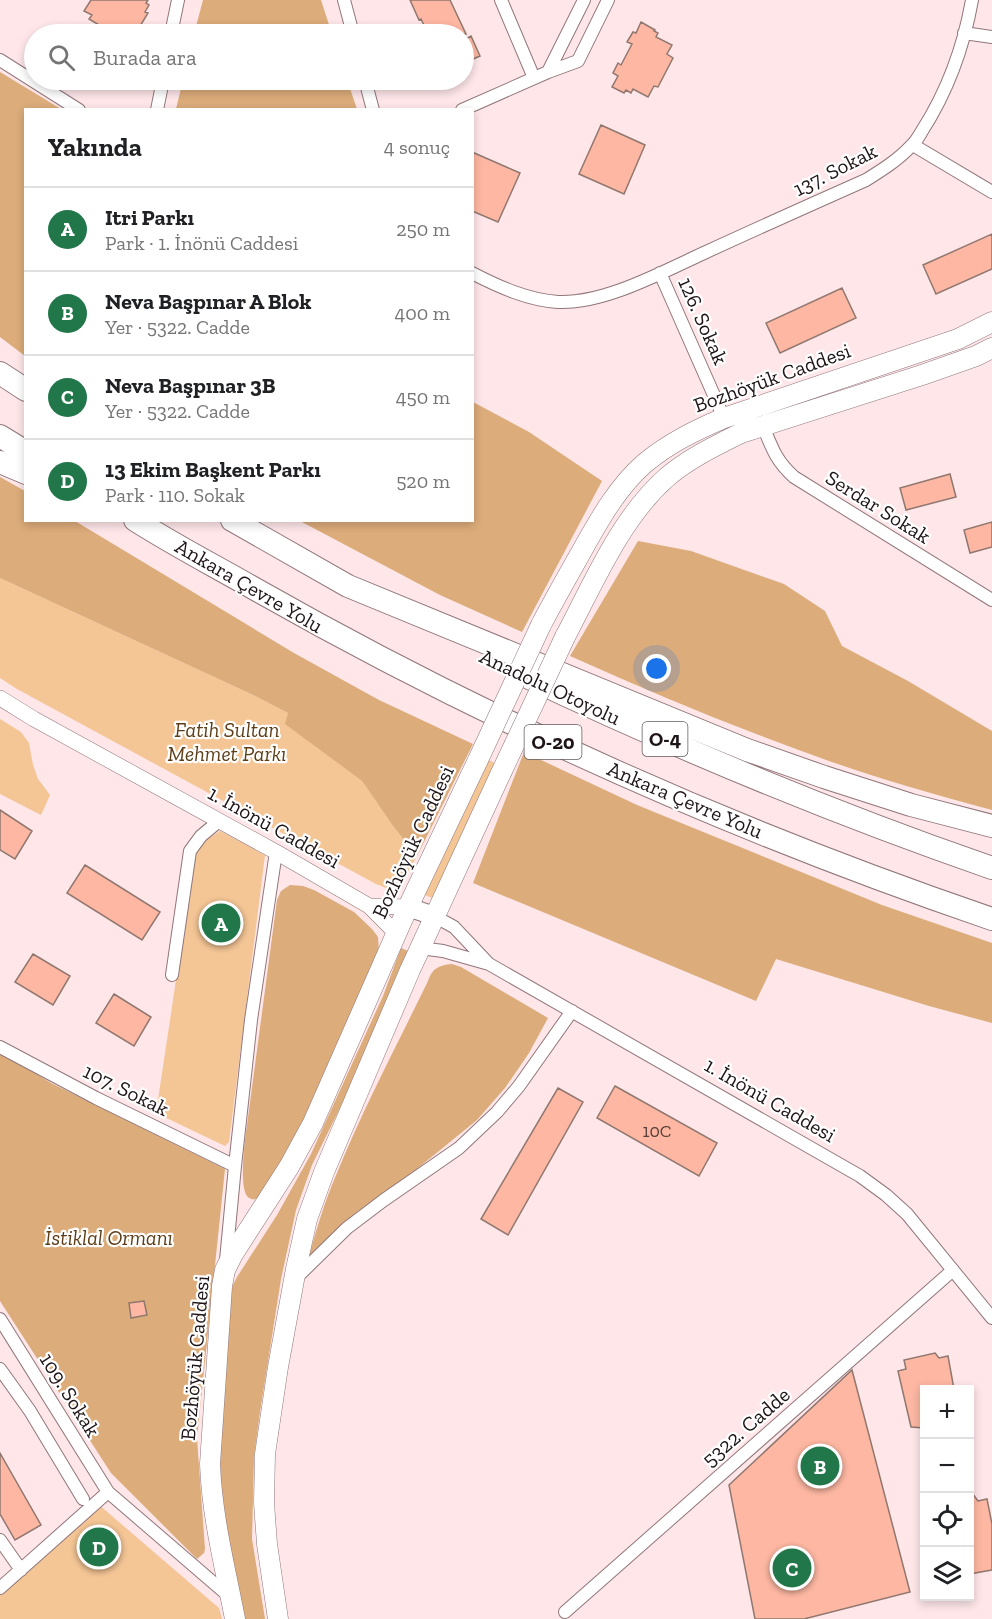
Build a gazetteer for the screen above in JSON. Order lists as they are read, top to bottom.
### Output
{
  "streets": {
    "highway": [
      "Ankara Çevre Yolu",
      "Anadolu Otoyolu",
      "O-4",
      "O-20"
    ],
    "main road": ["Bozhöyük Caddesi"],
    "street": [
      "137. Sokak",
      "126. Sokak",
      "Serdar Sokak",
      "1. İnönü Caddesi",
      "107. Sokak",
      "109. Sokak",
      "5322. Cadde"
    ]
  },
  "crossings": [
    ["137. Sokak", "126. Sokak"],
    ["126. Sokak", "Bozhöyük Caddesi"],
    ["Bozhöyük Caddesi", "Serdar Sokak"],
    ["Bozhöyük Caddesi", "1. İnönü Caddesi"],
    ["Bozhöyük Caddesi", "109. Sokak"],
    ["1. İnönü Caddesi", "5322. Cadde"]
  ],
  "parks": ["Fatih Sultan Mehmet Parkı", "İstiklal Ormanı"],
  "house_numbers": ["10C"],
  "page": {
    "search": "Burada ara",
    "heading": ["Yakında", "4 sonuç"],
    "list": [
      {
        "mark": "A",
        "name": "Itri Parkı",
        "note": "Park · 1. İnönü Caddesi",
        "value": "250 m"
      },
      {
        "mark": "B",
        "name": "Neva Başpınar A Blok",
        "note": "Yer · 5322. Cadde",
        "value": "400 m"
      },
      {
        "mark": "C",
        "name": "Neva Başpınar 3B",
        "note": "Yer · 5322. Cadde",
        "value": "450 m"
      },
      {
        "mark": "D",
        "name": "13 Ekim Başkent Parkı",
        "note": "Park · 110. Sokak",
        "value": "520 m"
      }
    ],
    "pins": [
      "A",
      "B",
      "D",
      "C"
    ],
    "map_buttons": ["+", "−"]
  }
}
